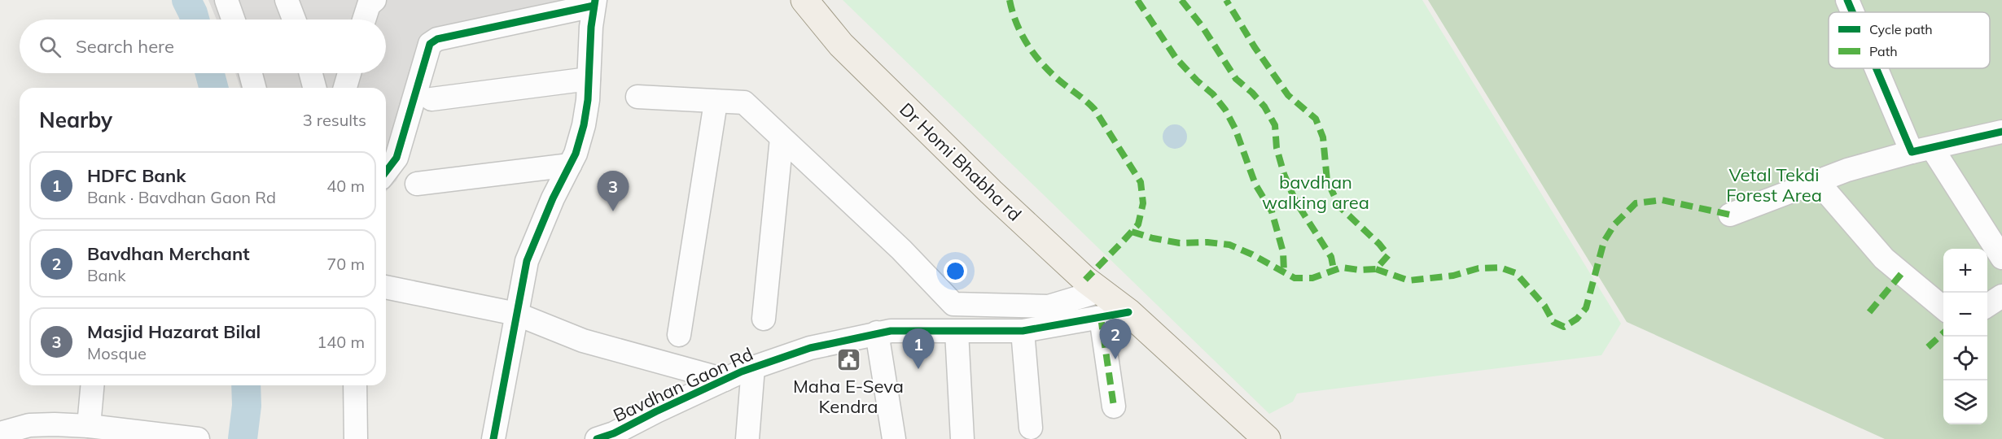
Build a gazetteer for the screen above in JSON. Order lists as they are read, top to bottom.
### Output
{
  "streets": {
    "main road": ["Dr Homi Bhabha rd"],
    "street": ["Bavdhan Gaon Rd"]
  },
  "crossings": [
    ["Dr Homi Bhabha rd", "Bavdhan Gaon Rd"]
  ],
  "parks": ["Vetal Tekdi Forest Area", "bavdhan walking area"],
  "places": {
    "public building": ["Maha E-Seva Kendra"]
  },
  "legend": ["Cycle path", "Path"],
  "page": {
    "search": "Search here",
    "heading": ["Nearby", "3 results"],
    "list": [
      {
        "mark": "1",
        "name": "HDFC Bank",
        "note": "Bank · Bavdhan Gaon Rd",
        "value": "40 m"
      },
      {
        "mark": "2",
        "name": "Bavdhan Merchant",
        "note": "Bank",
        "value": "70 m"
      },
      {
        "mark": "3",
        "name": "Masjid Hazarat Bilal",
        "note": "Mosque",
        "value": "140 m"
      }
    ],
    "pins": ["3", "2", "1"],
    "map_buttons": ["+", "−"]
  }
}
